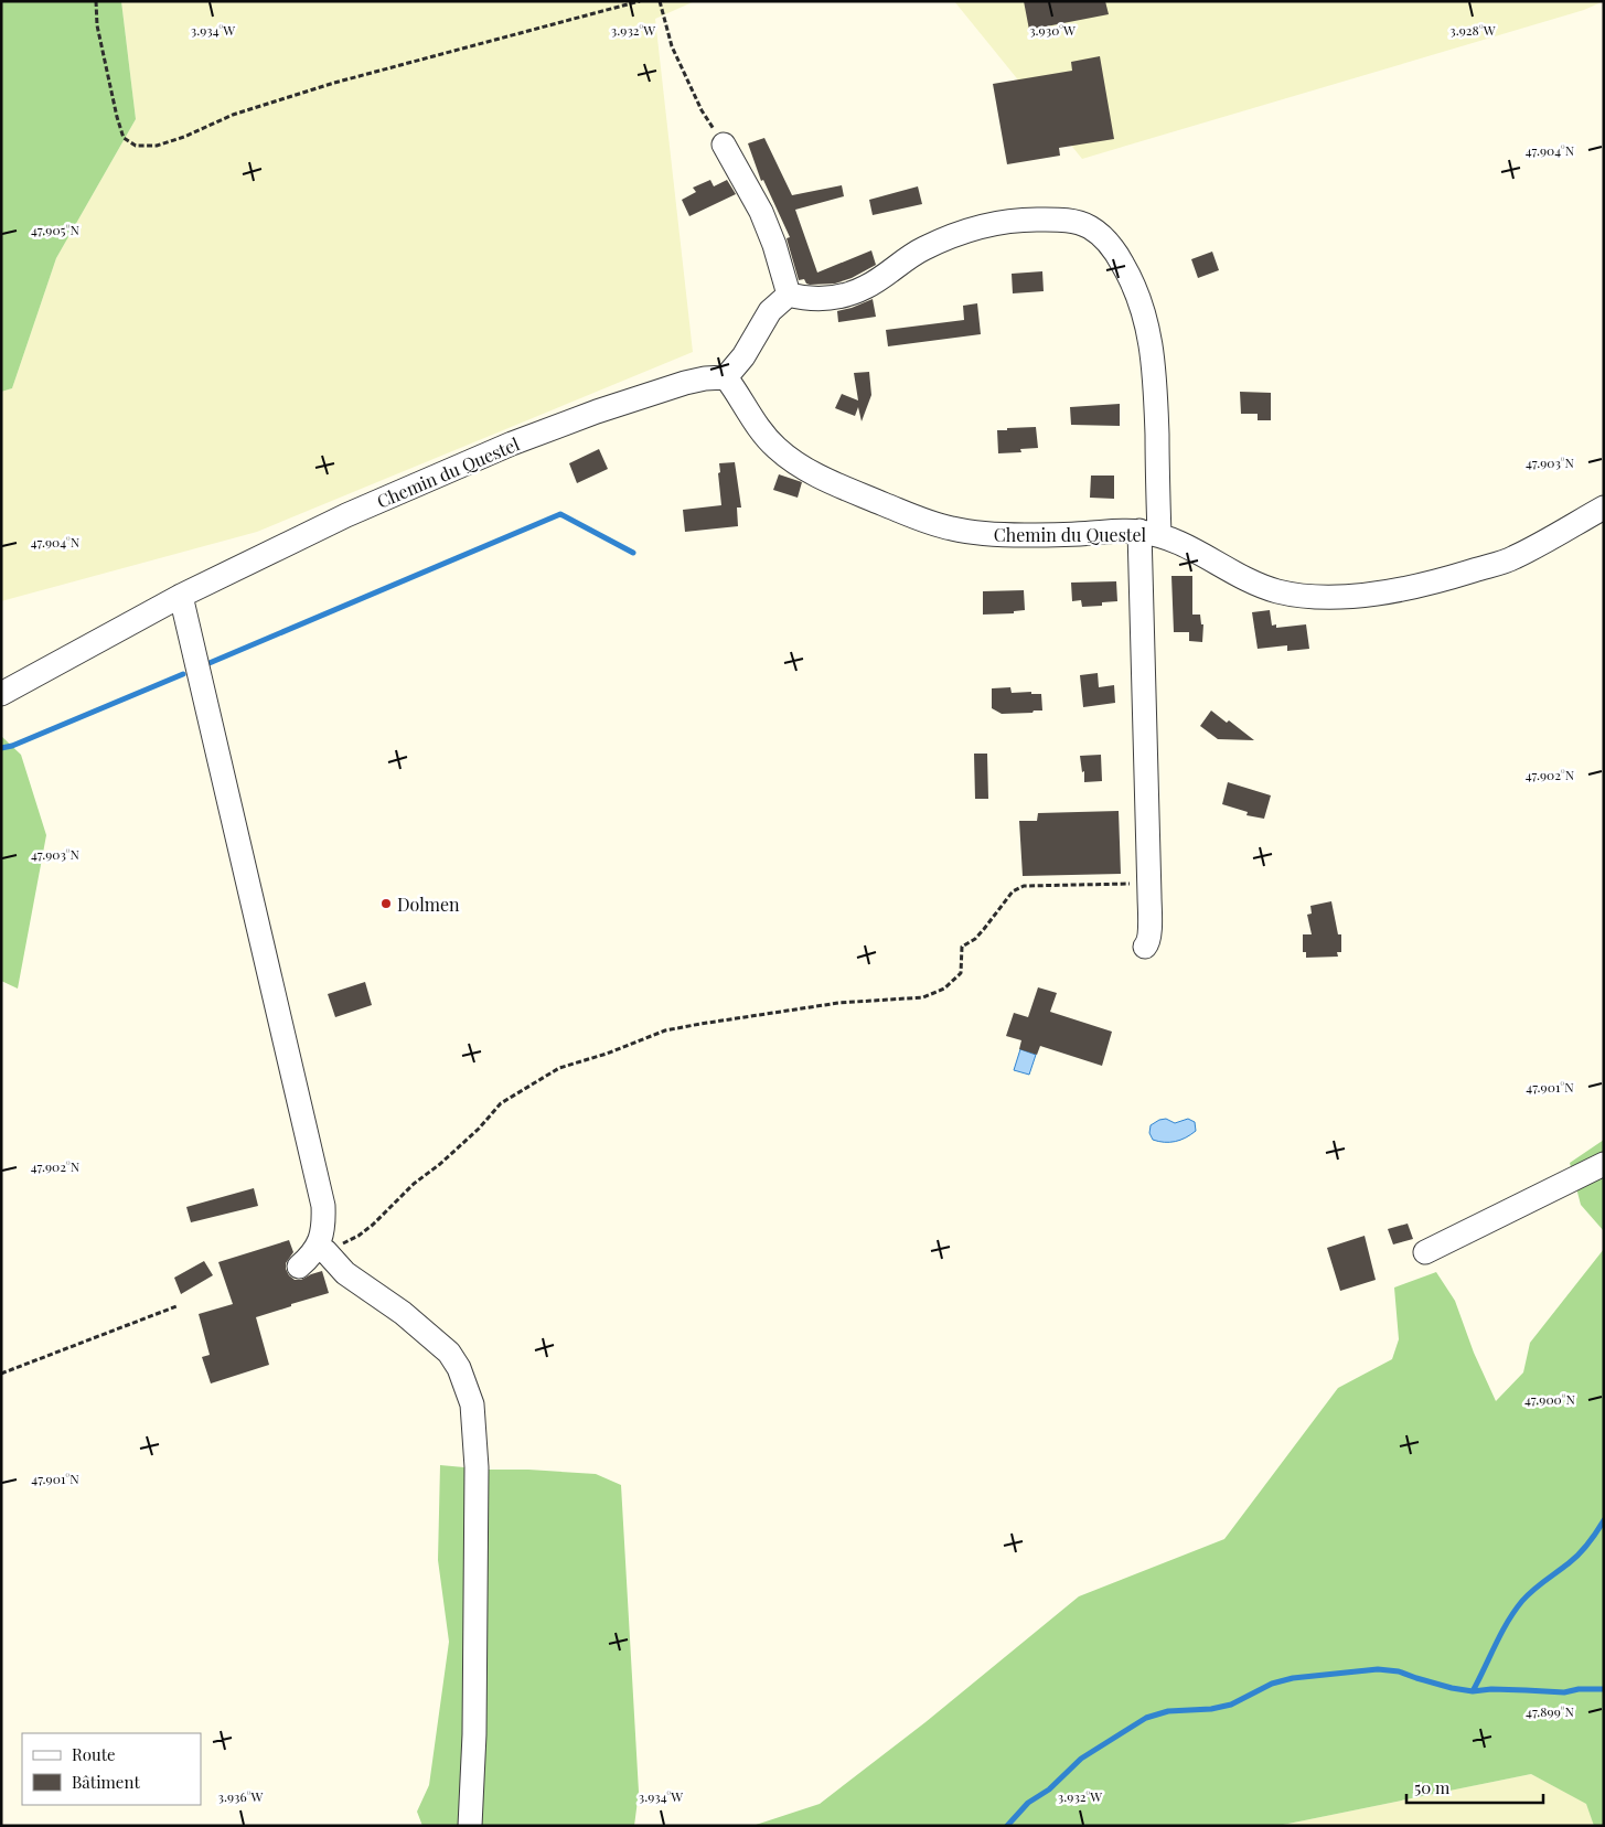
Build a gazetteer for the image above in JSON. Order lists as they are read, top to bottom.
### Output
{
  "streets": {
    "street": ["Chemin du Questel"]
  },
  "places": ["Dolmen"],
  "legend": ["Route", "Bâtiment"],
  "scale_bar": "50 m",
  "coordinates": [
    "3.934°W",
    "3.932°W",
    "3.930°W",
    "3.928°W",
    "47.904°N",
    "47.905°N",
    "47.903°N",
    "47.902°N",
    "47.901°N",
    "47.900°N",
    "47.899°N",
    "3.936°W"
  ]
}
